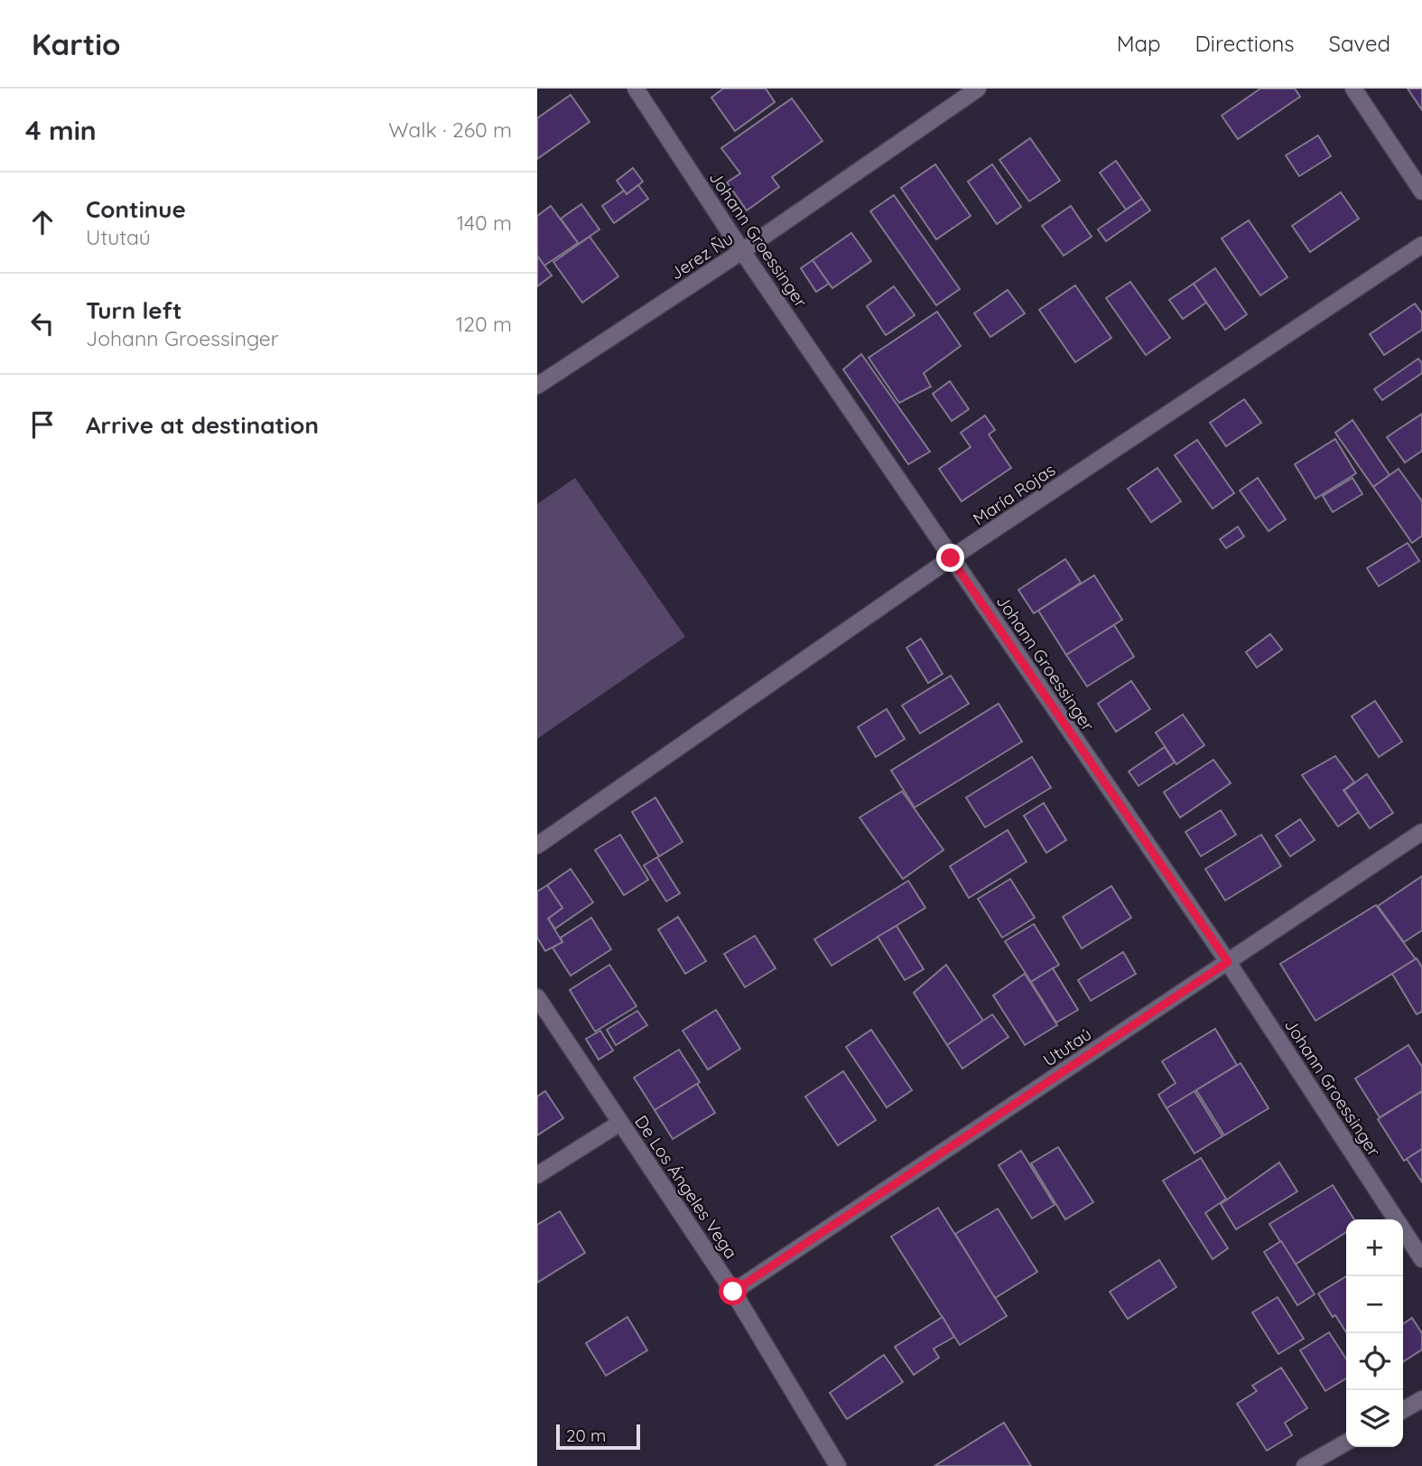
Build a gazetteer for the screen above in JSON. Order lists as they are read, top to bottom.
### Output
{
  "streets": {
    "street": [
      "Johann Groessinger",
      "Jerez Ñu",
      "María Rojas",
      "Ututaú",
      "De Los Ángeles Vega"
    ]
  },
  "crossings": [
    ["Johann Groessinger", "Jerez Ñu"],
    ["Johann Groessinger", "María Rojas"],
    ["Johann Groessinger", "Ututaú"],
    ["Ututaú", "De Los Ángeles Vega"]
  ],
  "scale_bar": "20 m",
  "page": {
    "header": "Kartio",
    "nav": ["Map", "Directions", "Saved"],
    "heading": ["4 min", "Walk · 260 m"],
    "list": [
      ["Continue", "Ututaú", "140 m"],
      ["Turn left", "Johann Groessinger", "120 m"],
      "Arrive at destination"
    ],
    "map_buttons": ["+", "−"],
    "scale": "20 m"
  }
}
